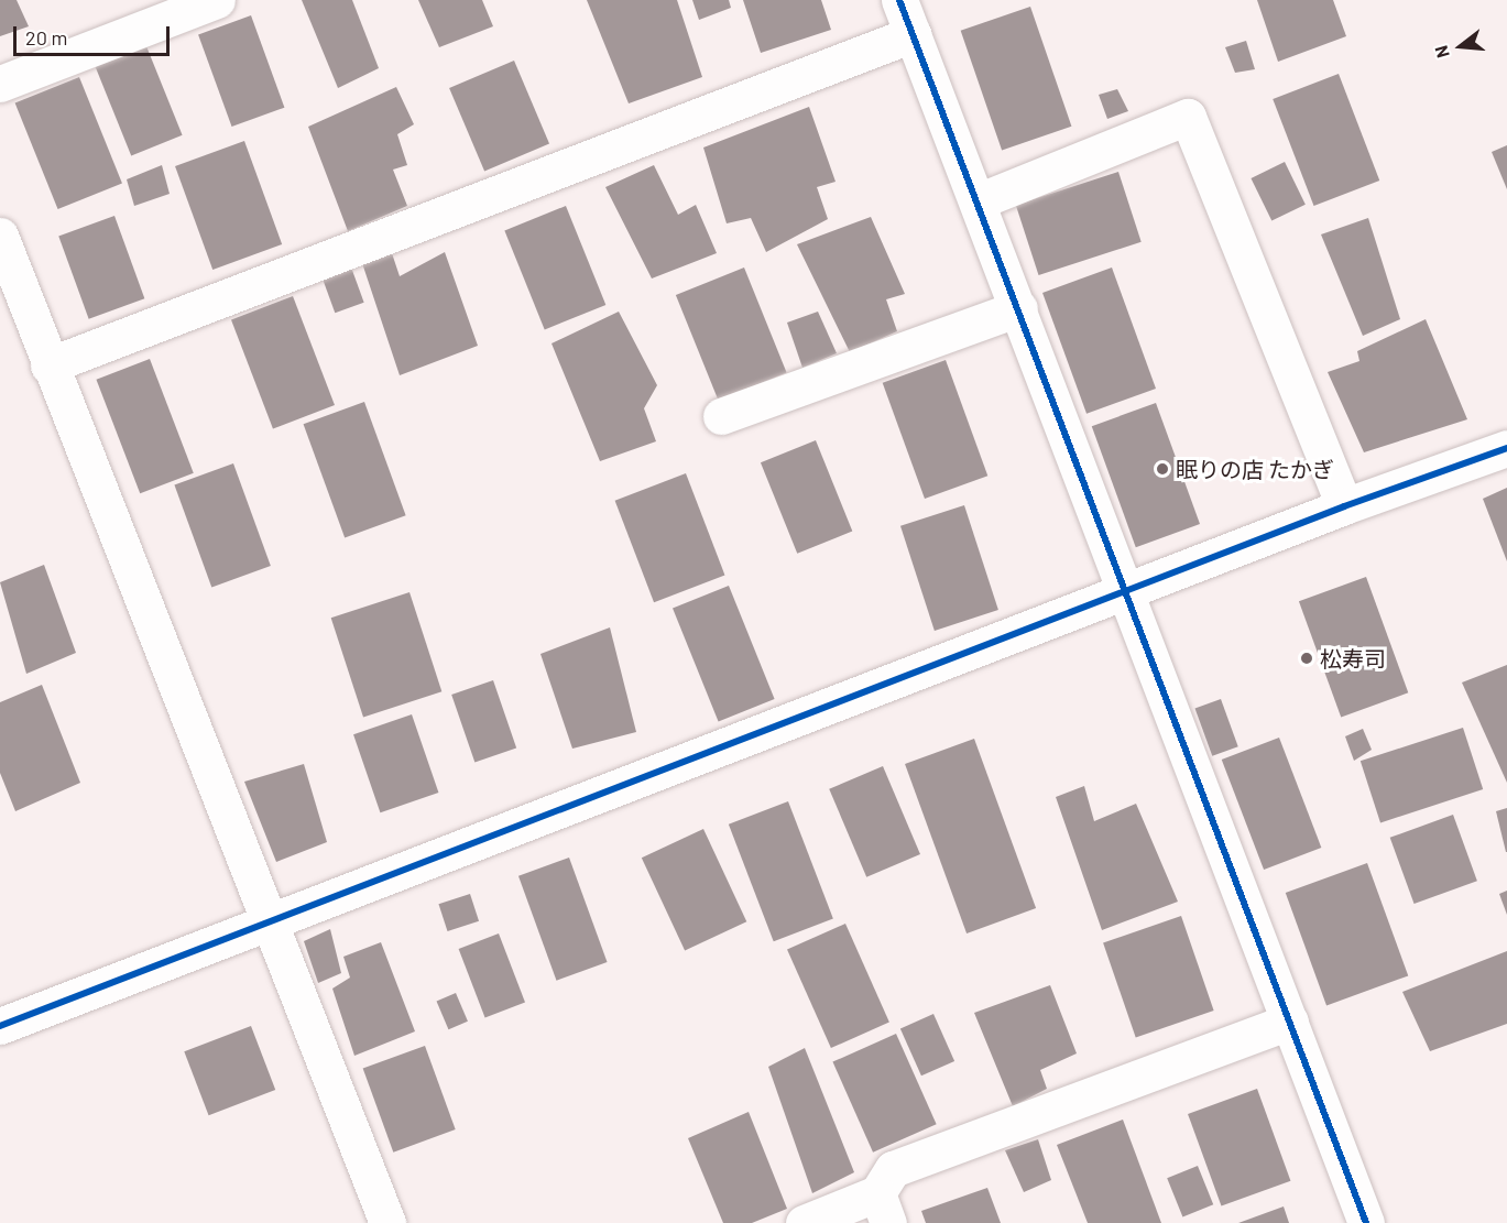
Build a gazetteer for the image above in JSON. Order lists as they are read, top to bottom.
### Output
{
  "places": ["眠りの店 たかぎ", "松寿司"],
  "scale_bar": "20 m",
  "north": "left"
}
